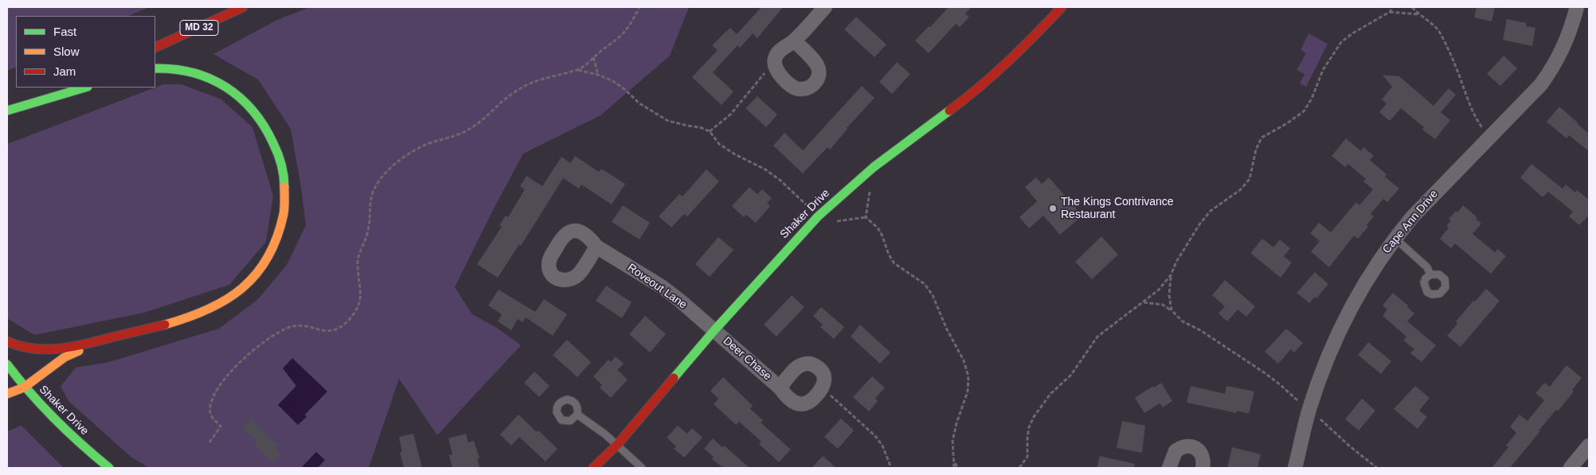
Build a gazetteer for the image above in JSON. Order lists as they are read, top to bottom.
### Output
{
  "streets": {
    "main road": ["MD 32", "Shaker Drive"],
    "street": ["Cape Ann Drive", "Roveout Lane", "Deer Chase"]
  },
  "crossings": [
    ["Shaker Drive", "Roveout Lane"],
    ["Shaker Drive", "Deer Chase"],
    ["Roveout Lane", "Deer Chase"]
  ],
  "places": ["The Kings Contrivance Restaurant"],
  "legend": ["Fast", "Slow", "Jam"]
}
